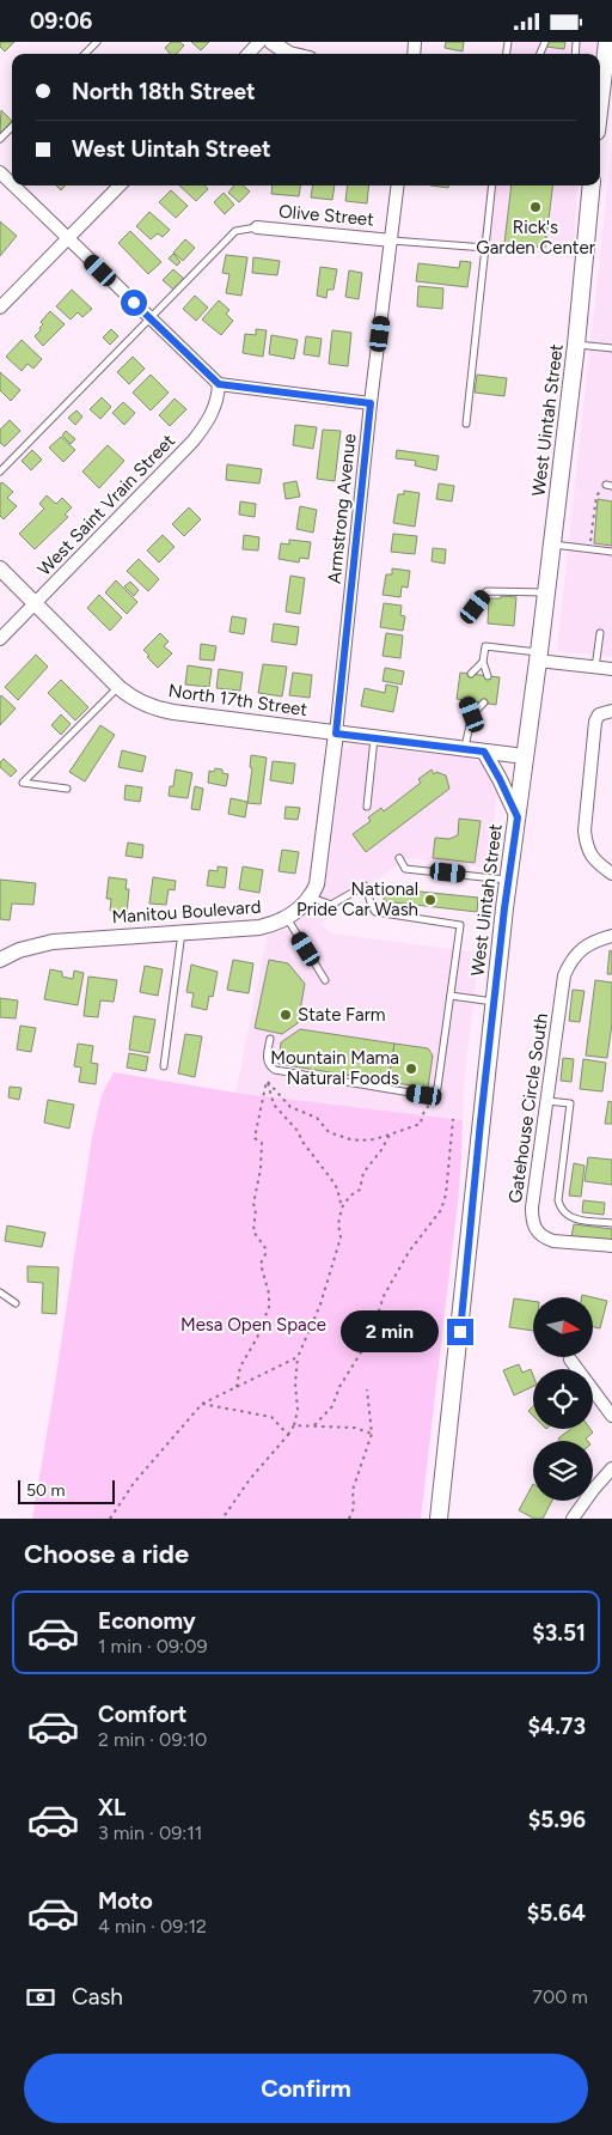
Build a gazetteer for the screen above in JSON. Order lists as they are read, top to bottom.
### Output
{
  "streets": {
    "main road": ["West Uintah Street"],
    "street": [
      "Olive Street",
      "West Saint Vrain Street",
      "Armstrong Avenue",
      "North 17th Street",
      "Manitou Boulevard",
      "Gatehouse Circle South"
    ]
  },
  "crossings": [
    ["Olive Street", "Armstrong Avenue"],
    ["West Uintah Street", "North 17th Street"],
    ["West Saint Vrain Street", "North 17th Street"],
    ["Armstrong Avenue", "North 17th Street"]
  ],
  "parks": ["Mesa Open Space"],
  "places": [
    "Rick's Garden Center",
    "National Pride Car Wash",
    "State Farm",
    "Mountain Mama Natural Foods"
  ],
  "scale_bar": "50 m",
  "north": "right",
  "page": {
    "status": "09:06",
    "banner": ["North 18th Street", "West Uintah Street"],
    "bubble": "2 min",
    "scale": "50 m",
    "heading": "Choose a ride",
    "list": [
      {
        "name": "Economy",
        "note": "1 min · 09:09",
        "value": "$3.51"
      },
      {
        "name": "Comfort",
        "note": "2 min · 09:10",
        "value": "$4.73"
      },
      {
        "name": "XL",
        "note": "3 min · 09:11",
        "value": "$5.96"
      },
      {
        "name": "Moto",
        "note": "4 min · 09:12",
        "value": "$5.64"
      }
    ],
    "pay": ["Cash", "700 m"],
    "buttons": "Confirm"
  }
}
